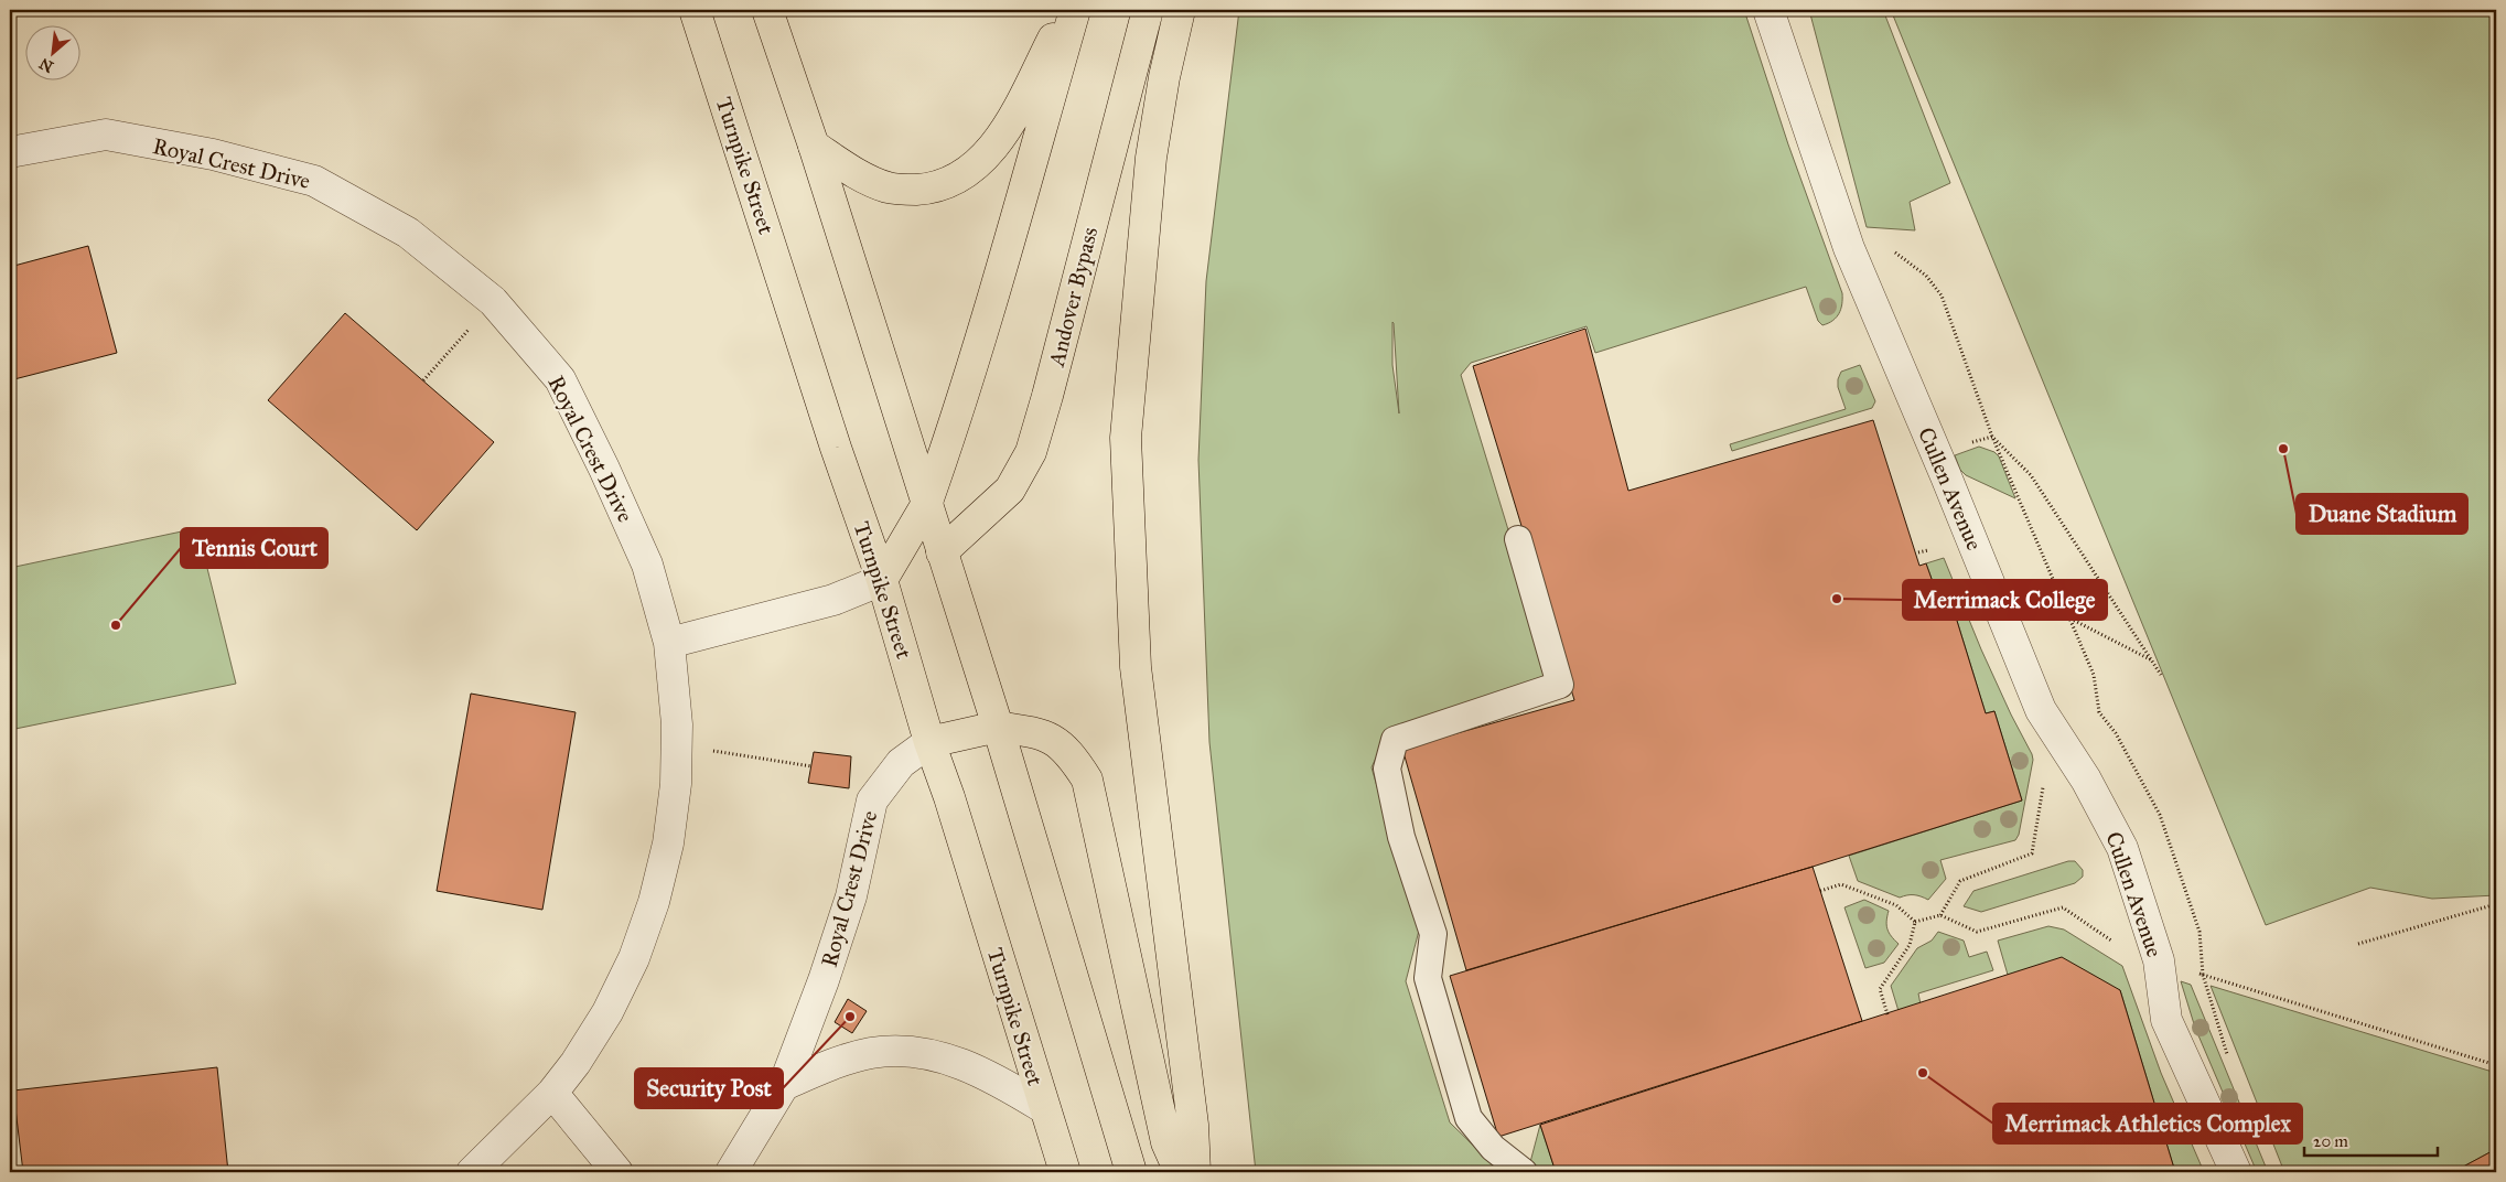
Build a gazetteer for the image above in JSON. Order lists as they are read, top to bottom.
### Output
{
  "streets": {
    "main road": ["Turnpike Street", "Andover Bypass"],
    "street": ["Royal Crest Drive", "Cullen Avenue"]
  },
  "crossings": [
    ["Royal Crest Drive", "Turnpike Street"],
    ["Turnpike Street", "Andover Bypass"]
  ],
  "places": [
    "Duane Stadium",
    "Merrimack College",
    "Tennis Court",
    "Security Post",
    "Merrimack Athletics Complex"
  ],
  "scale_bar": "20 m",
  "north": "bottom left"
}
